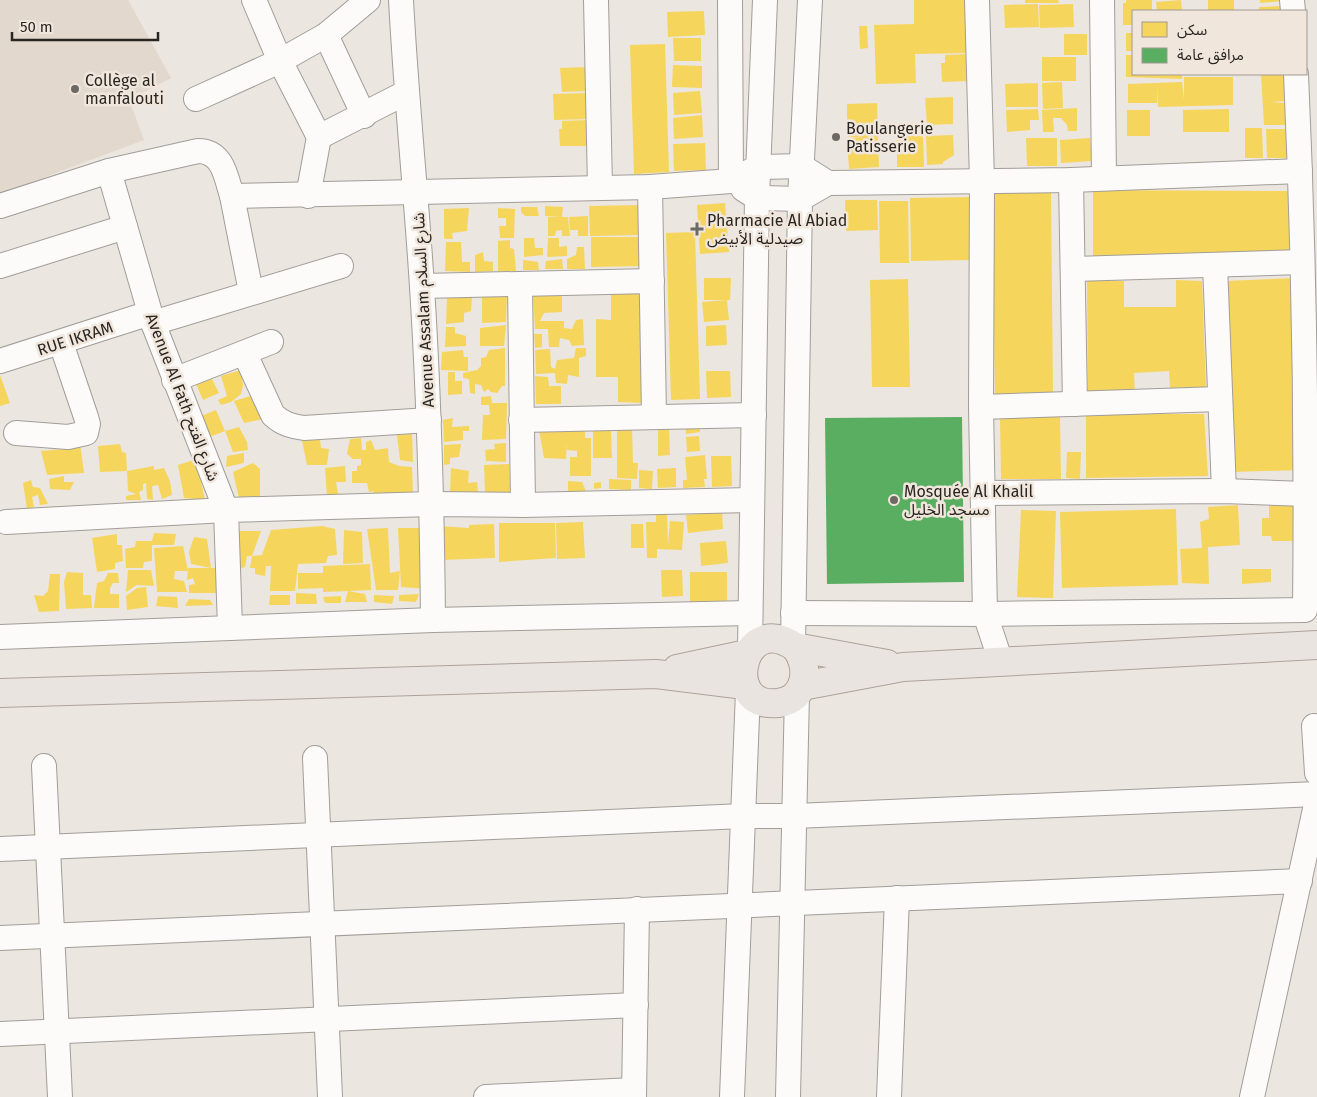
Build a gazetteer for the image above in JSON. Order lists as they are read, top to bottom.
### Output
{
  "streets": {
    "street": ["Avenue Assalam شارع السلام", "RUE IKRAM", "Avenue Al Fath شارع الفتح"]
  },
  "crossings": [
    ["RUE IKRAM", "Avenue Al Fath شارع الفتح"]
  ],
  "places": {
    "other": ["Collège al manfalouti", "Boulangerie Patisserie", "Mosquée Al Khalil مسجد الخليل"],
    "health": ["Pharmacie Al Abiad صيدلية الأبيض"]
  },
  "legend": ["سكن", "مرافق عامة"],
  "scale_bar": "50 m"
}
